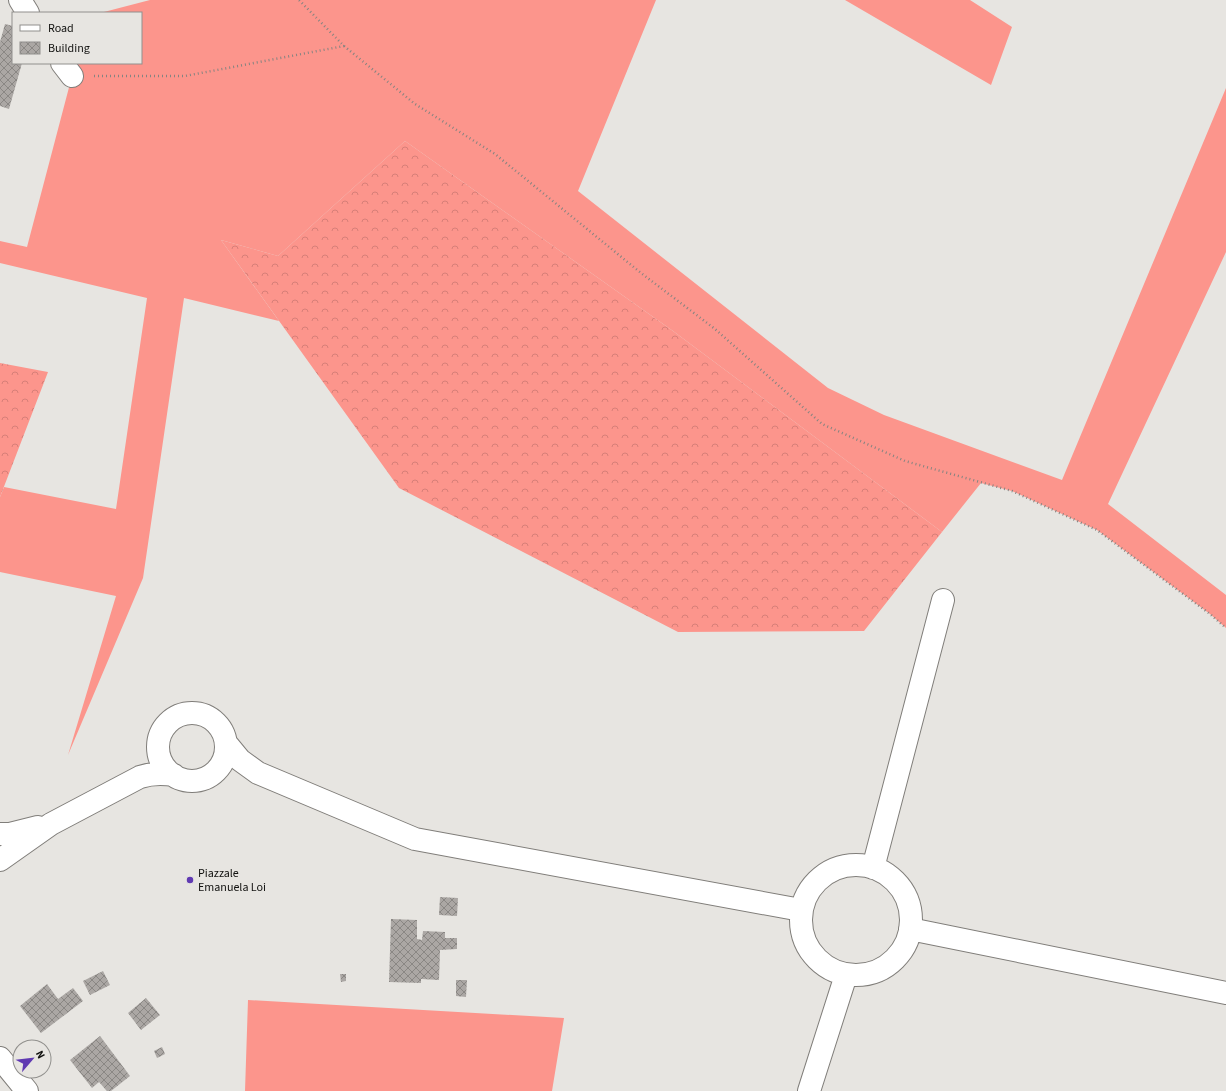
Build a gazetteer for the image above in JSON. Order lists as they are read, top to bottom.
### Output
{
  "places": ["Piazzale Emanuela Loi"],
  "legend": ["Road", "Building"],
  "north": "top right"
}
